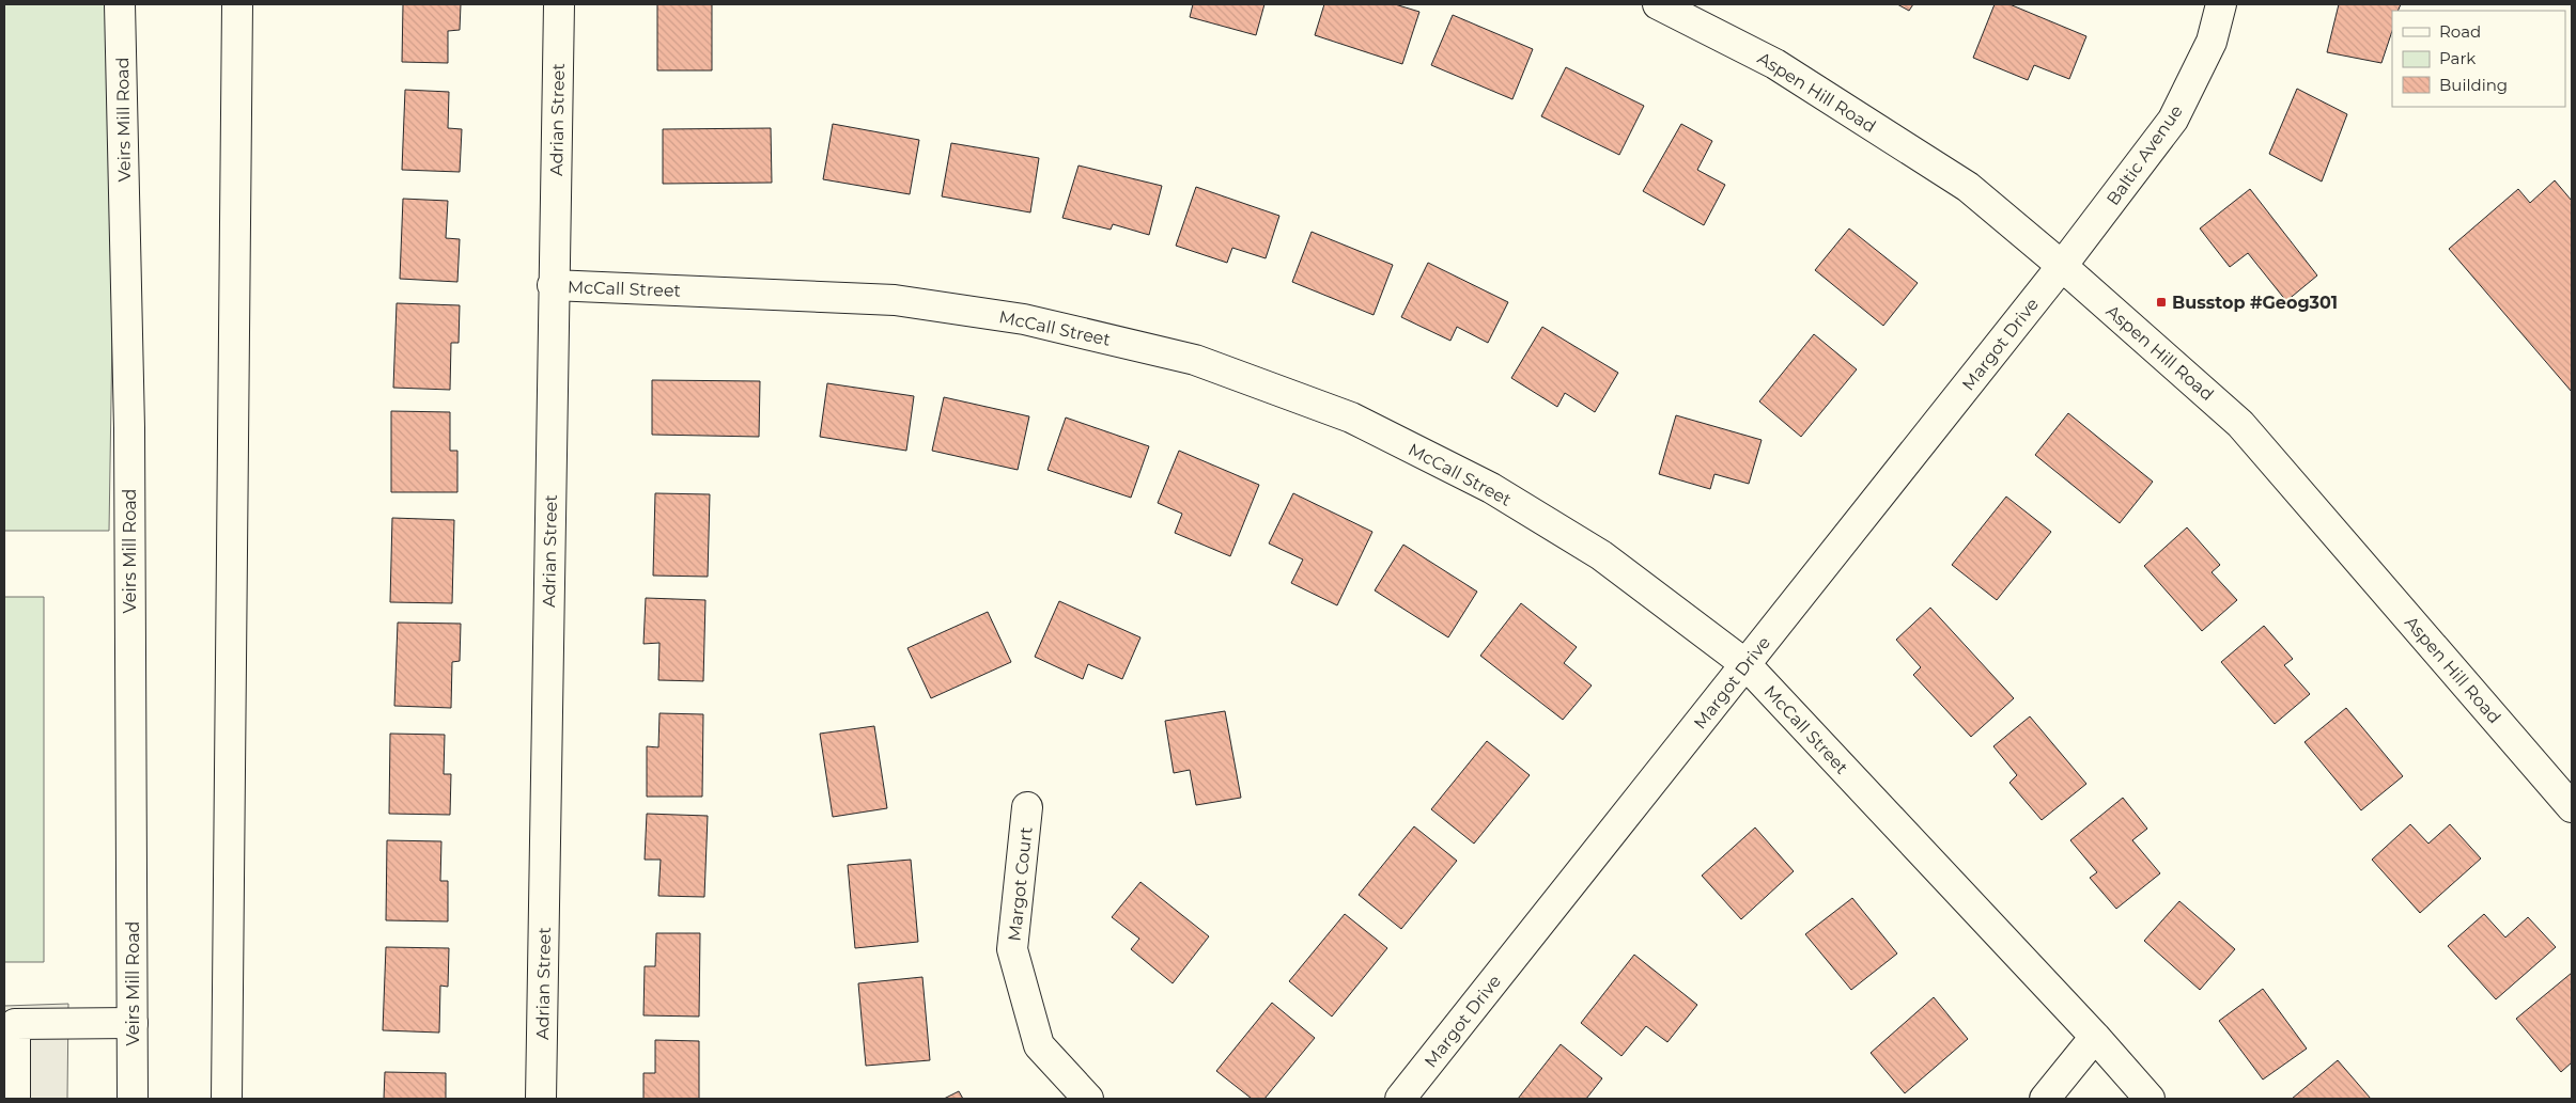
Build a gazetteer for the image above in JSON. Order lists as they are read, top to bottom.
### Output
{
  "streets": {
    "street": [
      "Aspen Hill Road",
      "Veirs Mill Road",
      "Adrian Street",
      "Baltic Avenue",
      "McCall Street",
      "Margot Drive",
      "Margot Court"
    ]
  },
  "crossings": [
    ["Aspen Hill Road", "Baltic Avenue"],
    ["Aspen Hill Road", "Margot Drive"],
    ["Adrian Street", "McCall Street"],
    ["Baltic Avenue", "Margot Drive"],
    ["McCall Street", "Margot Drive"]
  ],
  "places": {
    "transit": ["Busstop #Geog301"]
  },
  "legend": ["Road", "Park", "Building"]
}
